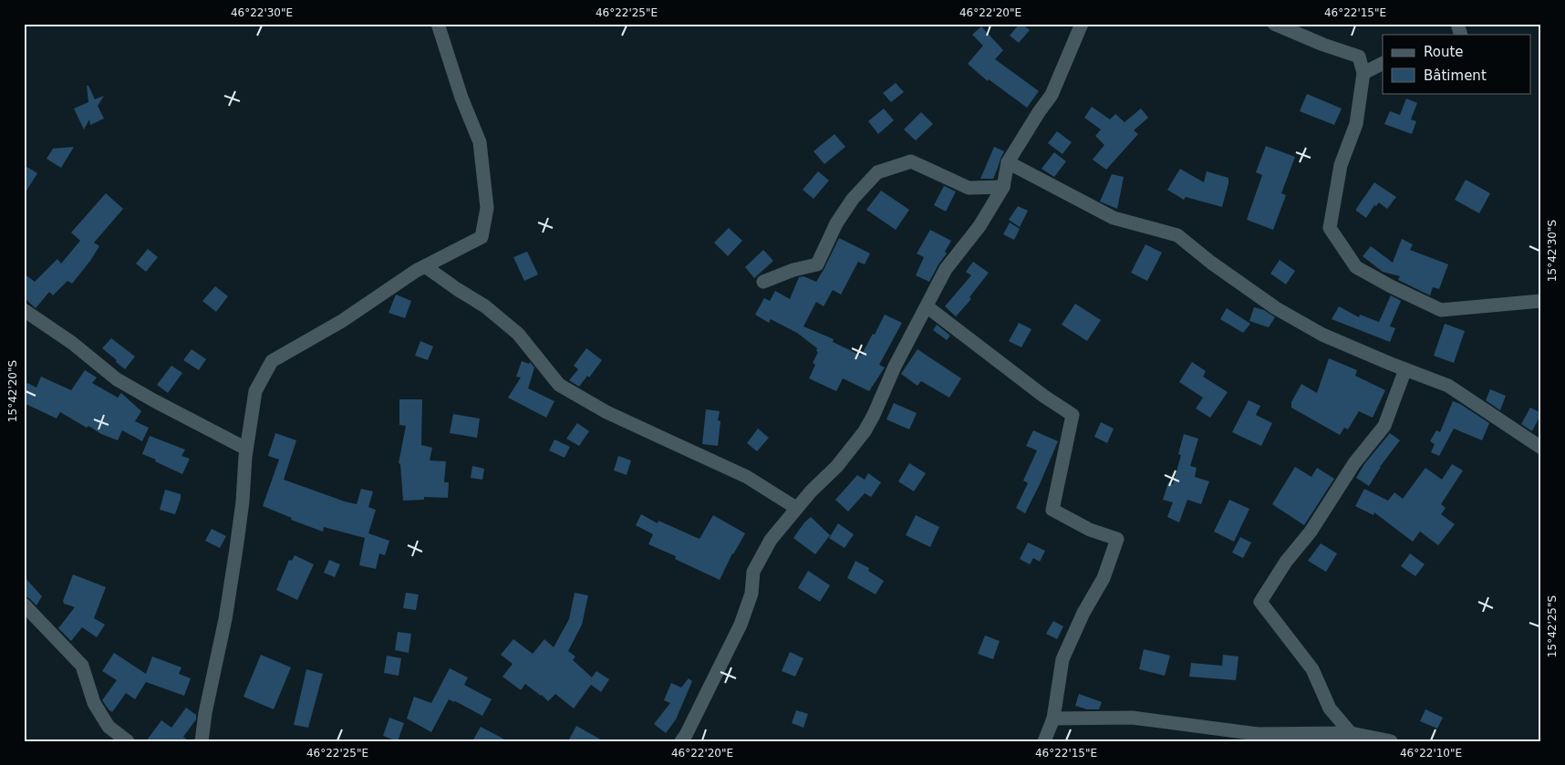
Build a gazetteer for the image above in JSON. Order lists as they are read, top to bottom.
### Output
{
  "legend": ["Route", "Bâtiment"],
  "coordinates": [
    "46°22'30\"E",
    "46°22'25\"E",
    "46°22'20\"E",
    "46°22'15\"E",
    "15°42'30\"S",
    "15°42'20\"S",
    "15°42'25\"S",
    "46°22'10\"E"
  ]
}
